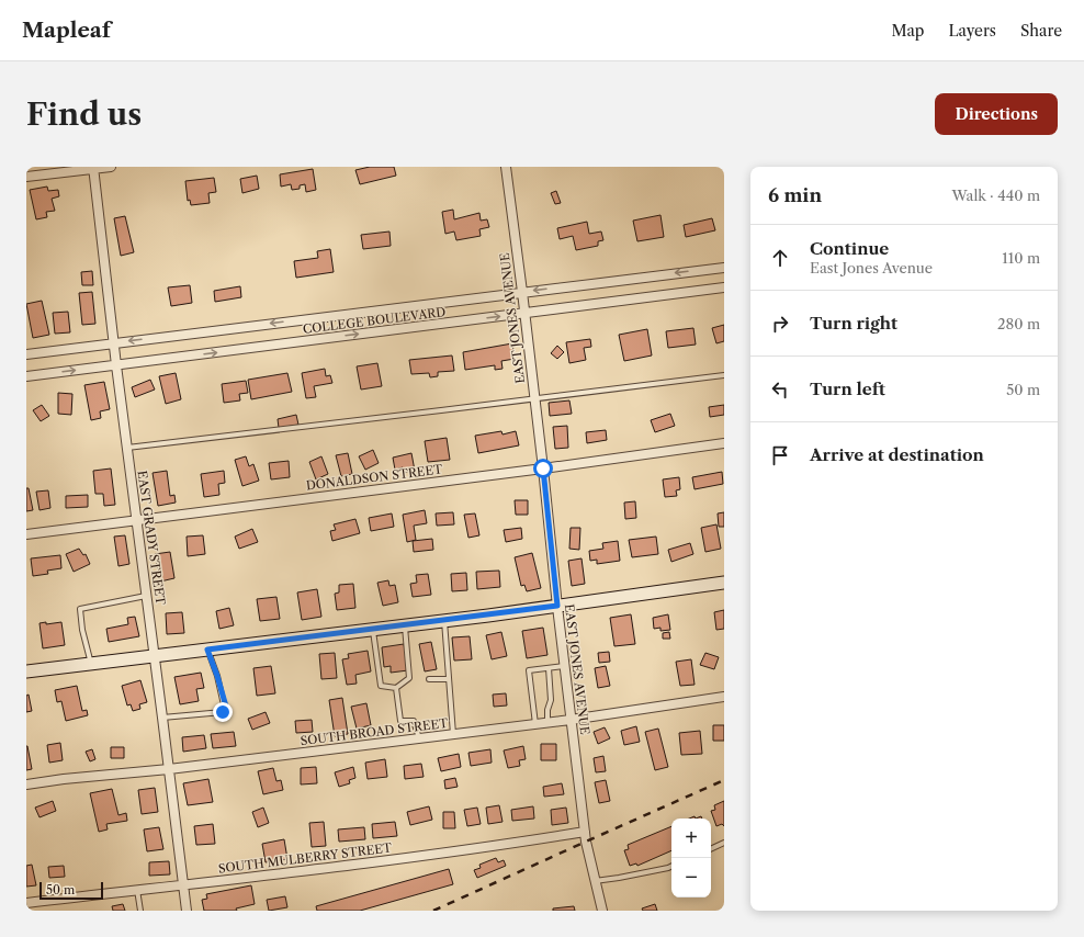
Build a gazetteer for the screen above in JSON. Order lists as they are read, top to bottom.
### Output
{
  "streets": {
    "street": [
      "EAST JONES AVENUE",
      "COLLEGE BOULEVARD",
      "DONALDSON STREET",
      "EAST GRADY STREET",
      "SOUTH BROAD STREET",
      "SOUTH MULBERRY STREET"
    ]
  },
  "crossings": [
    ["EAST JONES AVENUE", "COLLEGE BOULEVARD"],
    ["EAST JONES AVENUE", "DONALDSON STREET"],
    ["EAST JONES AVENUE", "SOUTH BROAD STREET"],
    ["EAST JONES AVENUE", "SOUTH MULBERRY STREET"],
    ["COLLEGE BOULEVARD", "EAST GRADY STREET"],
    ["DONALDSON STREET", "EAST GRADY STREET"],
    ["EAST GRADY STREET", "SOUTH BROAD STREET"],
    ["EAST GRADY STREET", "SOUTH MULBERRY STREET"]
  ],
  "scale_bar": "50 m",
  "page": {
    "header": "Mapleaf",
    "nav": ["Map", "Layers", "Share"],
    "buttons": "Directions",
    "title": "Find us",
    "heading": ["6 min", "Walk · 440 m"],
    "list": [
      ["Continue", "East Jones Avenue", "110 m"],
      ["Turn right", "280 m"],
      ["Turn left", "50 m"],
      "Arrive at destination"
    ],
    "map_buttons": ["+", "−"],
    "scale": "50 m"
  }
}
